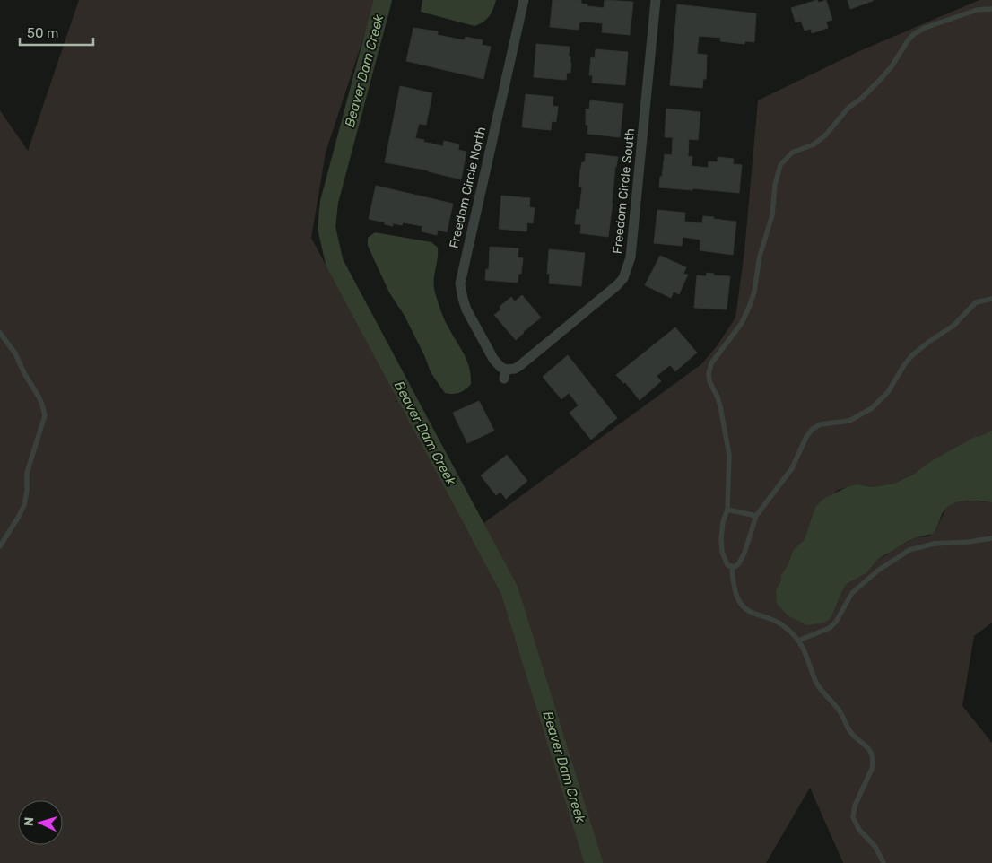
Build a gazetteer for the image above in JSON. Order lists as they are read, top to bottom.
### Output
{
  "streets": {
    "street": ["Freedom Circle North", "Freedom Circle South"]
  },
  "crossings": [
    ["Freedom Circle North", "Freedom Circle South"]
  ],
  "water": ["Beaver Dam Creek"],
  "scale_bar": "50 m",
  "north": "left"
}
